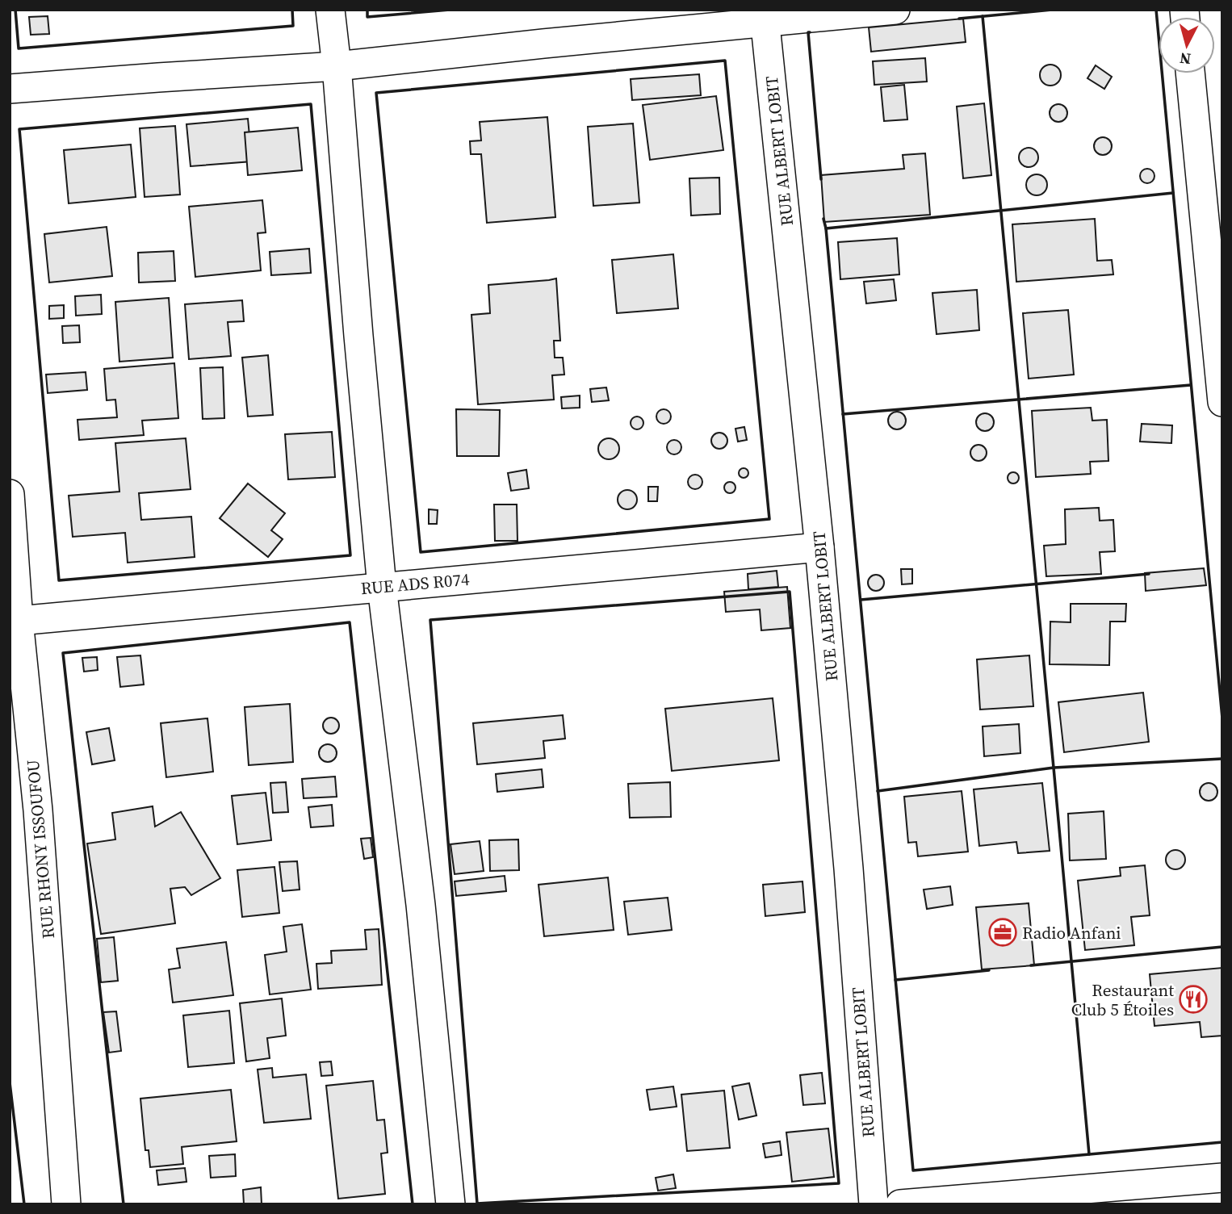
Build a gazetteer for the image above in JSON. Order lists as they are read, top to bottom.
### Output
{
  "streets": {
    "street": ["RUE ALBERT LOBIT", "RUE ADS R074", "RUE RHONY ISSOUFOU"]
  },
  "crossings": [
    ["RUE ALBERT LOBIT", "RUE ADS R074"],
    ["RUE ADS R074", "RUE RHONY ISSOUFOU"]
  ],
  "places": {
    "office": ["Radio Anfani"],
    "restaurant": ["Restaurant Club 5 Étoiles"]
  },
  "north": "bottom"
}
